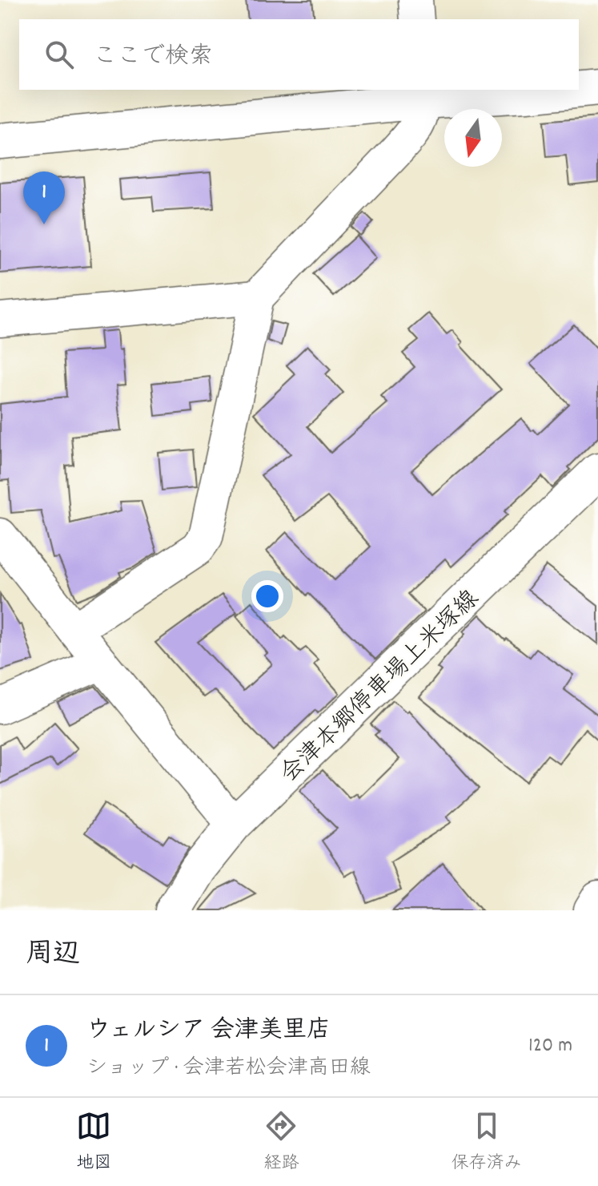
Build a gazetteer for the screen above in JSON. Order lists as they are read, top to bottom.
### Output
{
  "streets": {
    "main road": ["会津本郷停車場上米塚線"]
  },
  "north": "bottom",
  "page": {
    "search": "ここで検索",
    "pins": "1",
    "heading": "周辺",
    "list": [
      {
        "mark": "1",
        "name": "ウェルシア 会津美里店",
        "note": "ショップ · 会津若松会津高田線",
        "value": "120 m"
      }
    ],
    "nav": ["地図", "経路", "保存済み"]
  }
}
